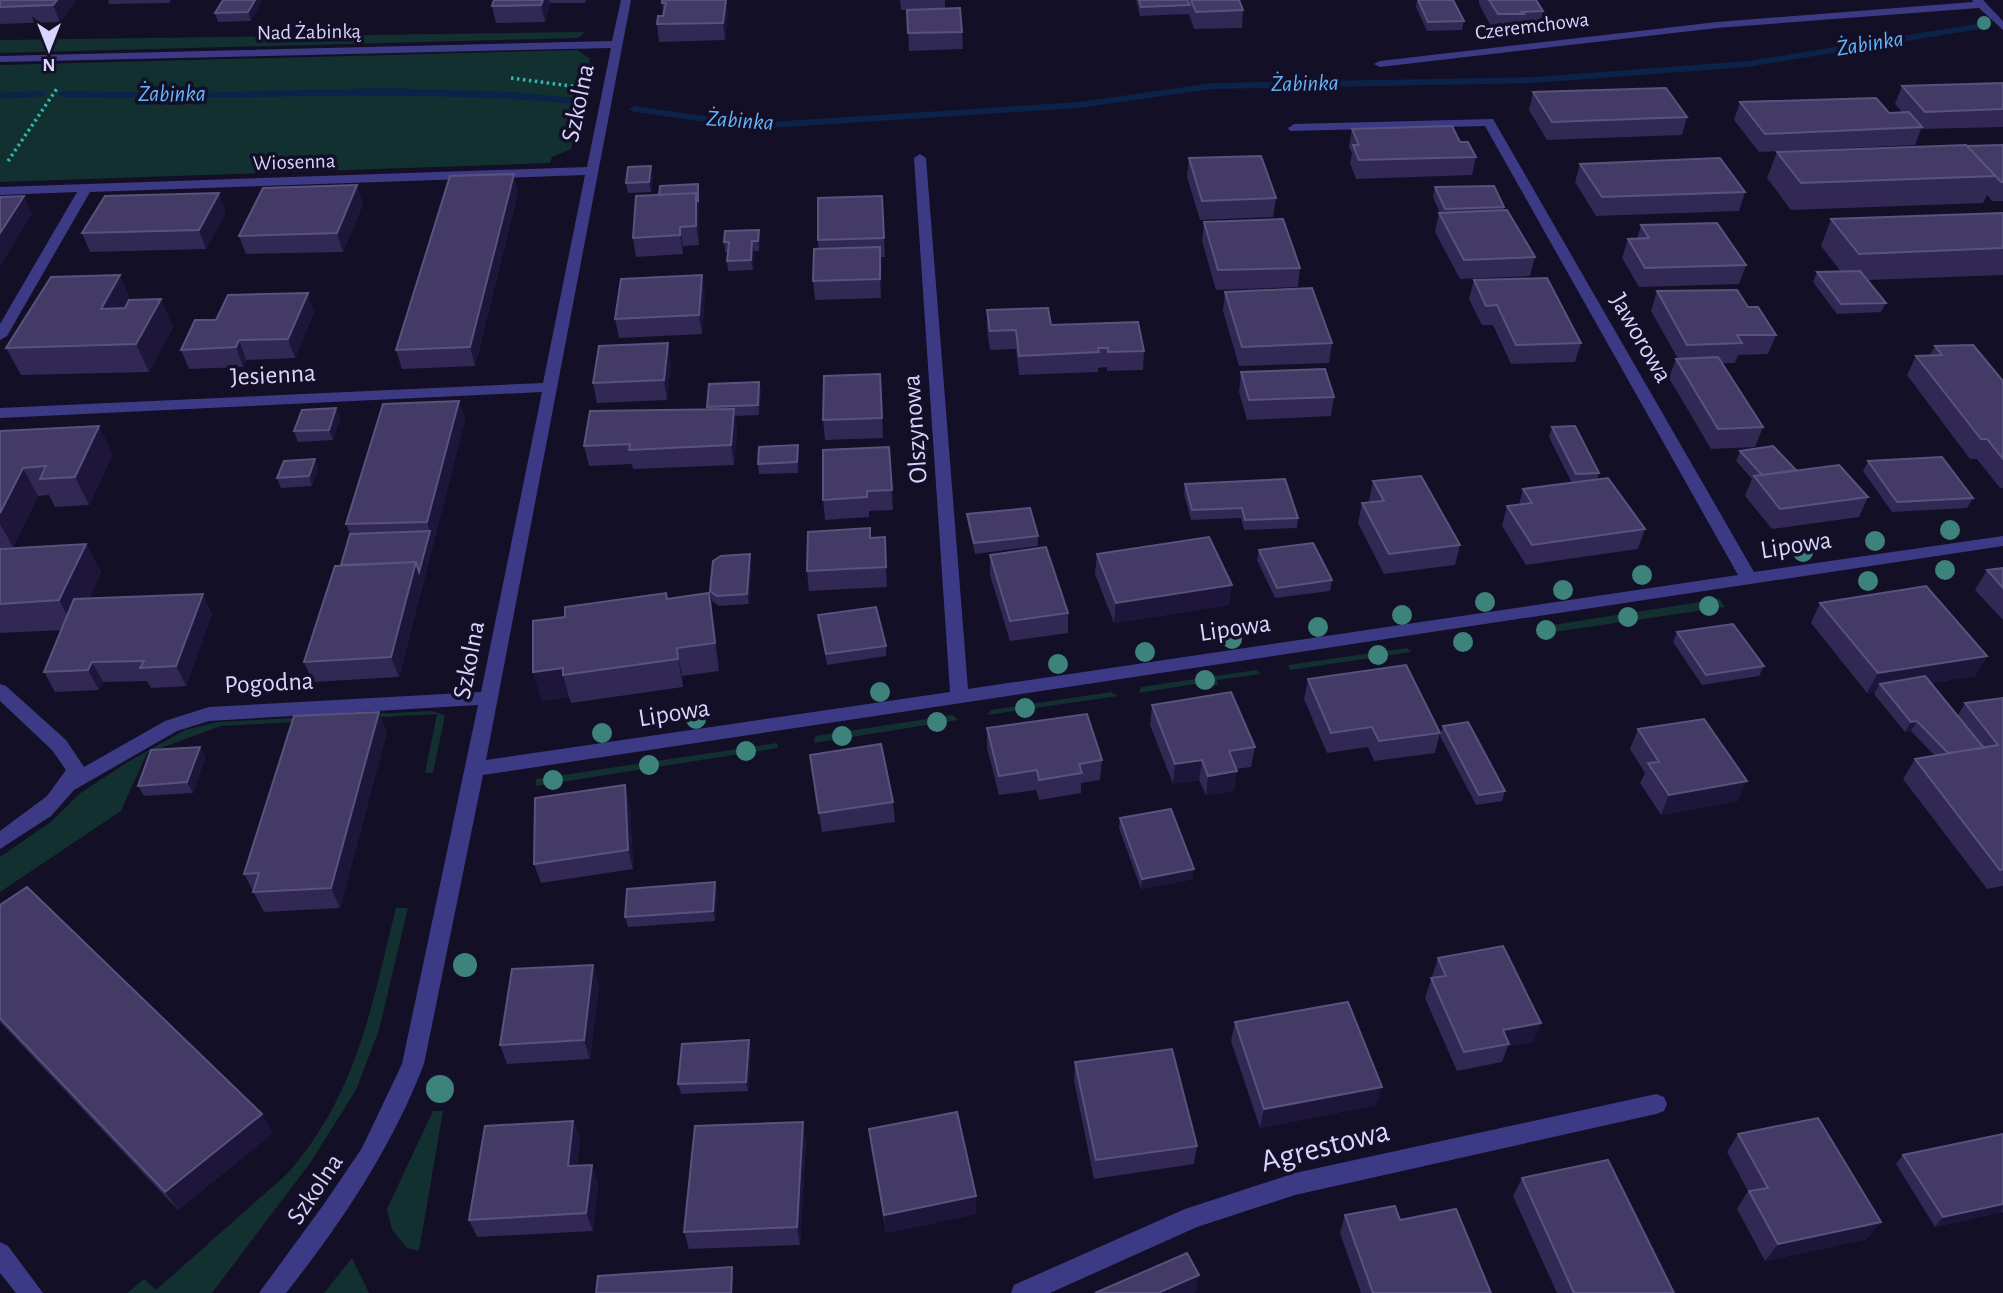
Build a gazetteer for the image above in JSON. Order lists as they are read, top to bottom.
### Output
{
  "streets": {
    "street": [
      "Czeremchowa",
      "Nad Żabinką",
      "Szkolna",
      "Wiosenna",
      "Jaworowa",
      "Jesienna",
      "Olszynowa",
      "Lipowa",
      "Pogodna",
      "Agrestowa"
    ]
  },
  "crossings": [
    ["Nad Żabinką", "Szkolna"],
    ["Szkolna", "Wiosenna"],
    ["Szkolna", "Jesienna"],
    ["Szkolna", "Lipowa"],
    ["Szkolna", "Pogodna"],
    ["Jaworowa", "Lipowa"],
    ["Olszynowa", "Lipowa"]
  ],
  "water": ["Żabinka"],
  "north": "bottom"
}
